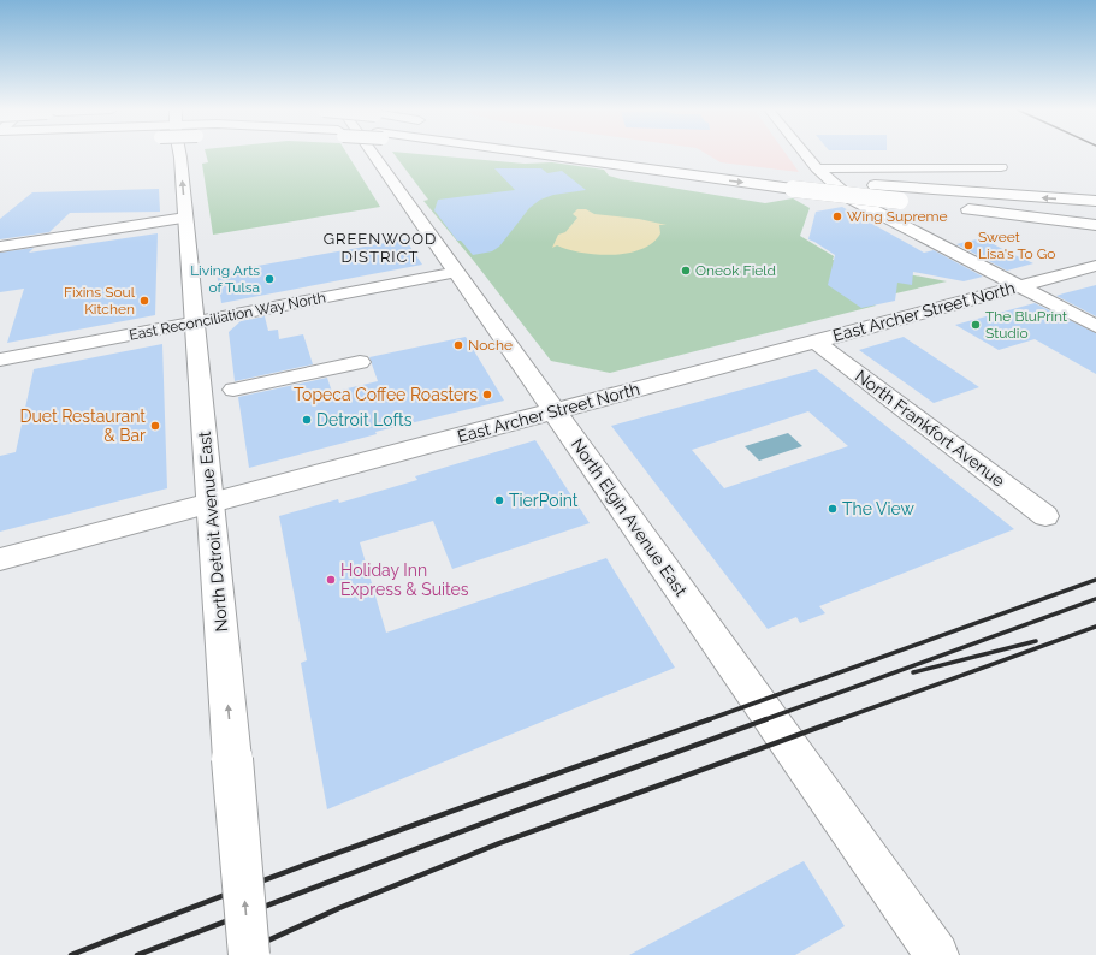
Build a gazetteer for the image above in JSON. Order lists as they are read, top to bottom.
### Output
{
  "streets": {
    "main road": ["North Detroit Avenue East"],
    "street": [
      "East Archer Street North",
      "East Reconciliation Way North",
      "North Frankfort Avenue",
      "North Elgin Avenue East"
    ]
  },
  "crossings": [
    ["East Archer Street North", "North Frankfort Avenue"],
    ["East Archer Street North", "North Elgin Avenue East"],
    ["East Archer Street North", "North Detroit Avenue East"],
    ["East Reconciliation Way North", "North Elgin Avenue East"],
    ["East Reconciliation Way North", "North Detroit Avenue East"]
  ],
  "one_way": ["North Detroit Avenue East"],
  "districts": ["GREENWOOD DISTRICT"],
  "places": [
    "Wing Supreme",
    "Sweet Lisa's To Go",
    "Oneok Field",
    "Living Arts of Tulsa",
    "Fixins Soul Kitchen",
    "The BluPrint Studio",
    "Noche",
    "Topeca Coffee Roasters",
    "Detroit Lofts",
    "Duet Restaurant & Bar",
    "TierPoint",
    "The View",
    "Holiday Inn Express & Suites"
  ]
}
